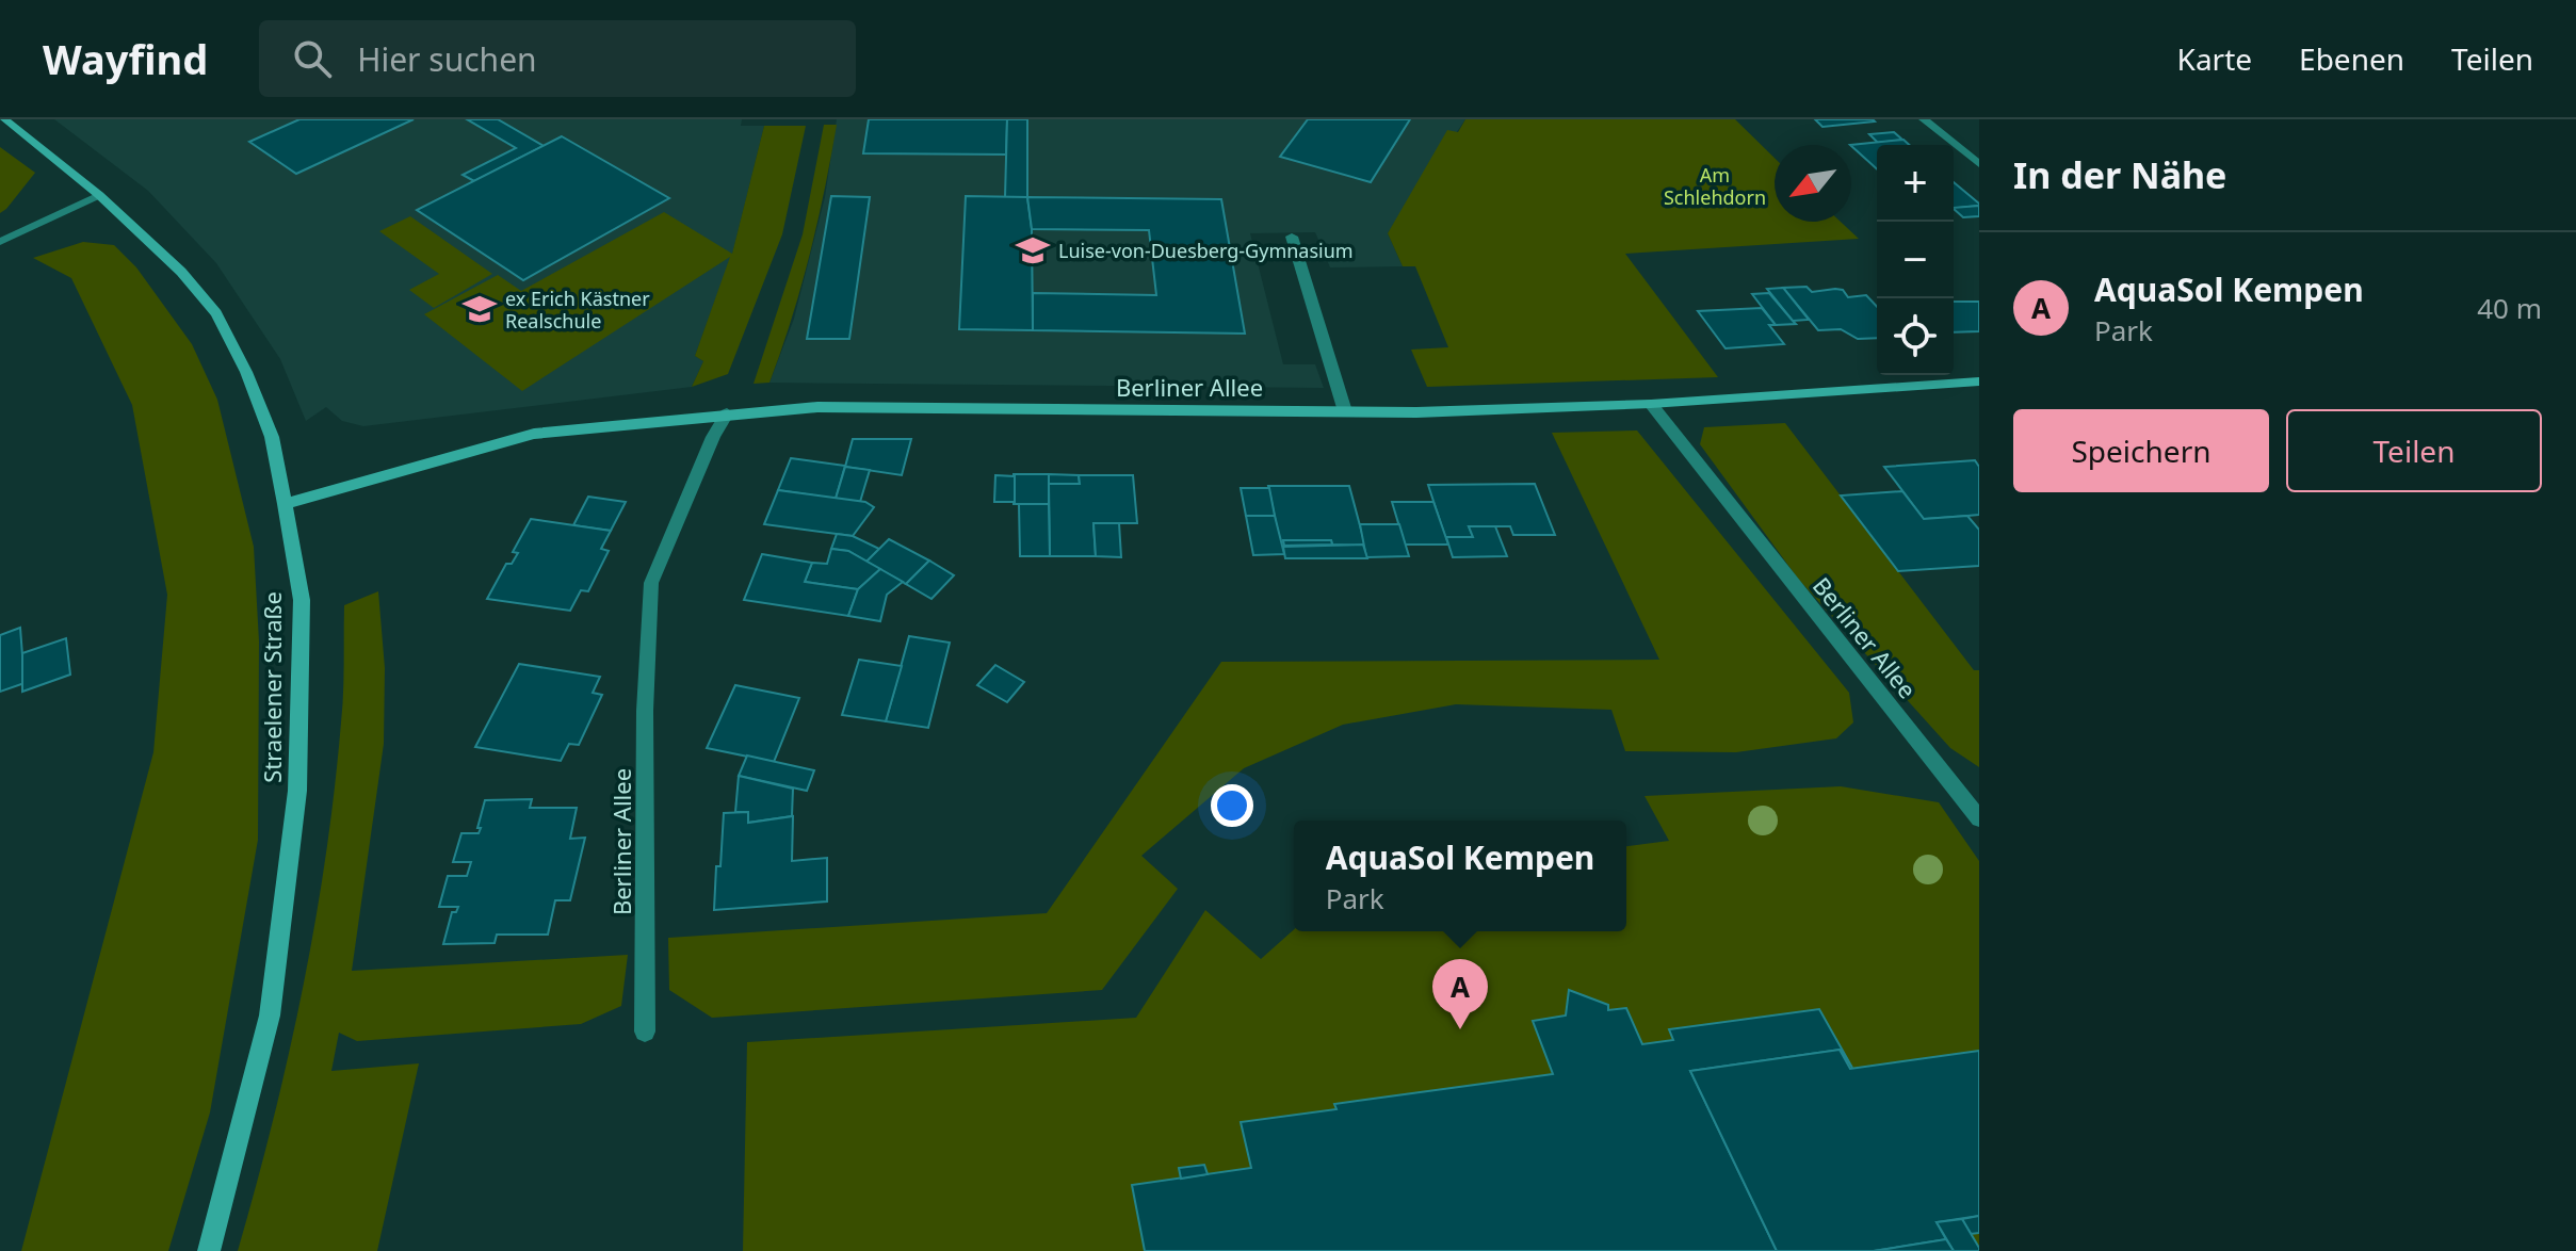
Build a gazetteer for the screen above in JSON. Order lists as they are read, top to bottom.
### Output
{
  "streets": {
    "street": ["Berliner Allee", "Straelener Straße"]
  },
  "crossings": [
    ["Berliner Allee", "Straelener Straße"]
  ],
  "parks": ["Am Schlehdorn"],
  "places": {
    "school or university": ["Luise-von-Duesberg-Gymnasium", "ex Erich Kästner Realschule"]
  },
  "north": "bottom left",
  "page": {
    "header": "Wayfind",
    "search": "Hier suchen",
    "nav": ["Karte", "Ebenen", "Teilen"],
    "heading": "In der Nähe",
    "map_buttons": ["+", "−"],
    "list": [
      {
        "mark": "A",
        "name": "AquaSol Kempen",
        "note": "Park",
        "value": "40 m"
      }
    ],
    "buttons": ["Speichern", "Teilen"],
    "popup": ["AquaSol Kempen", "Park"],
    "pins": "A"
  }
}
